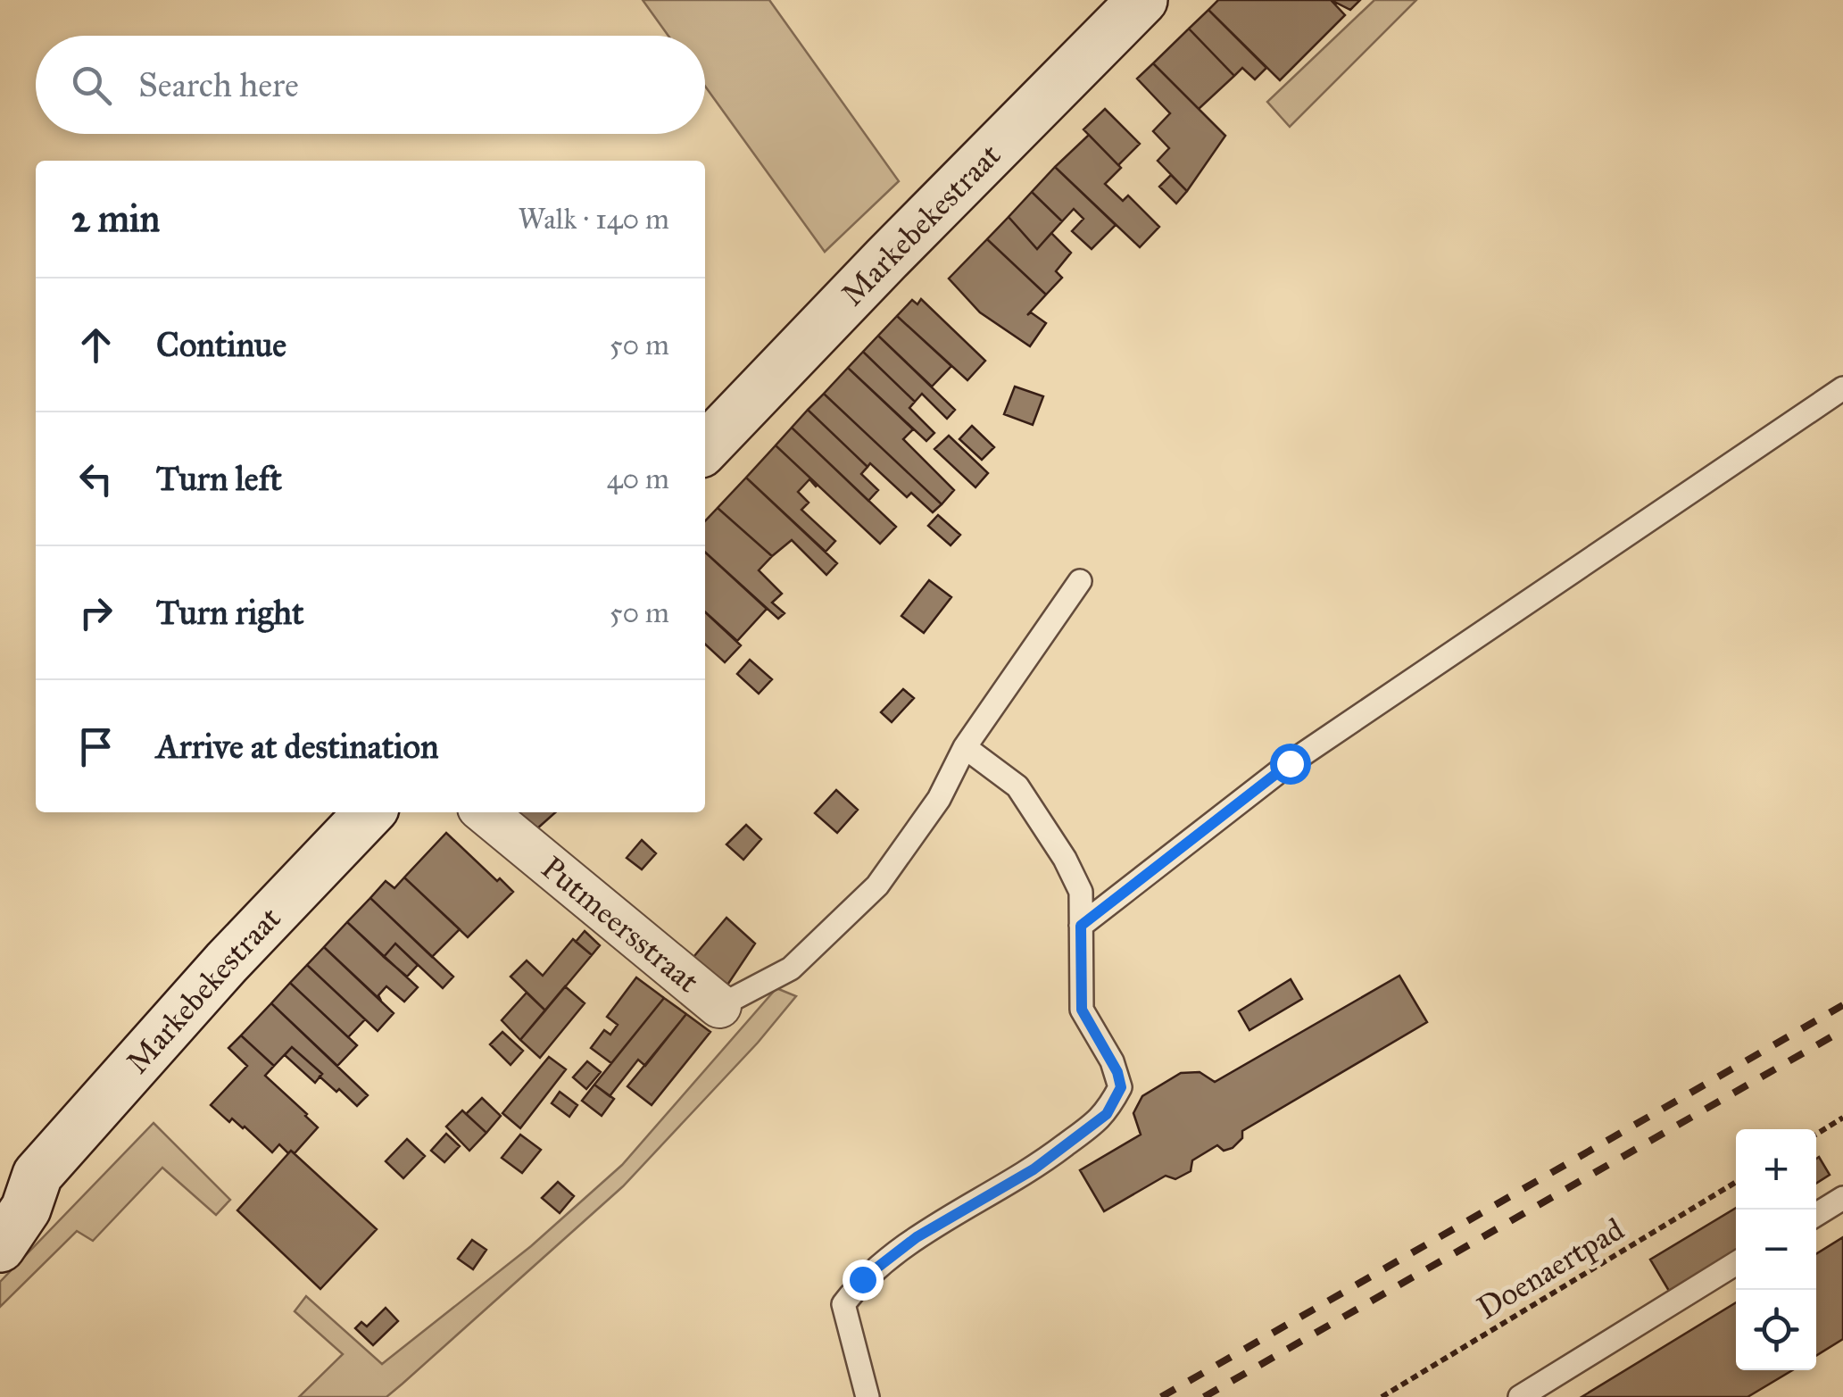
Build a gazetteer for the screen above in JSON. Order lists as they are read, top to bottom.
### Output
{
  "streets": {
    "street": ["Markebekestraat", "Putmeersstraat"],
    "path": ["Doenaertpad"]
  },
  "page": {
    "search": "Search here",
    "heading": ["2 min", "Walk · 140 m"],
    "list": [
      ["Continue", "50 m"],
      ["Turn left", "40 m"],
      ["Turn right", "50 m"],
      "Arrive at destination"
    ],
    "map_buttons": ["+", "−"]
  }
}
